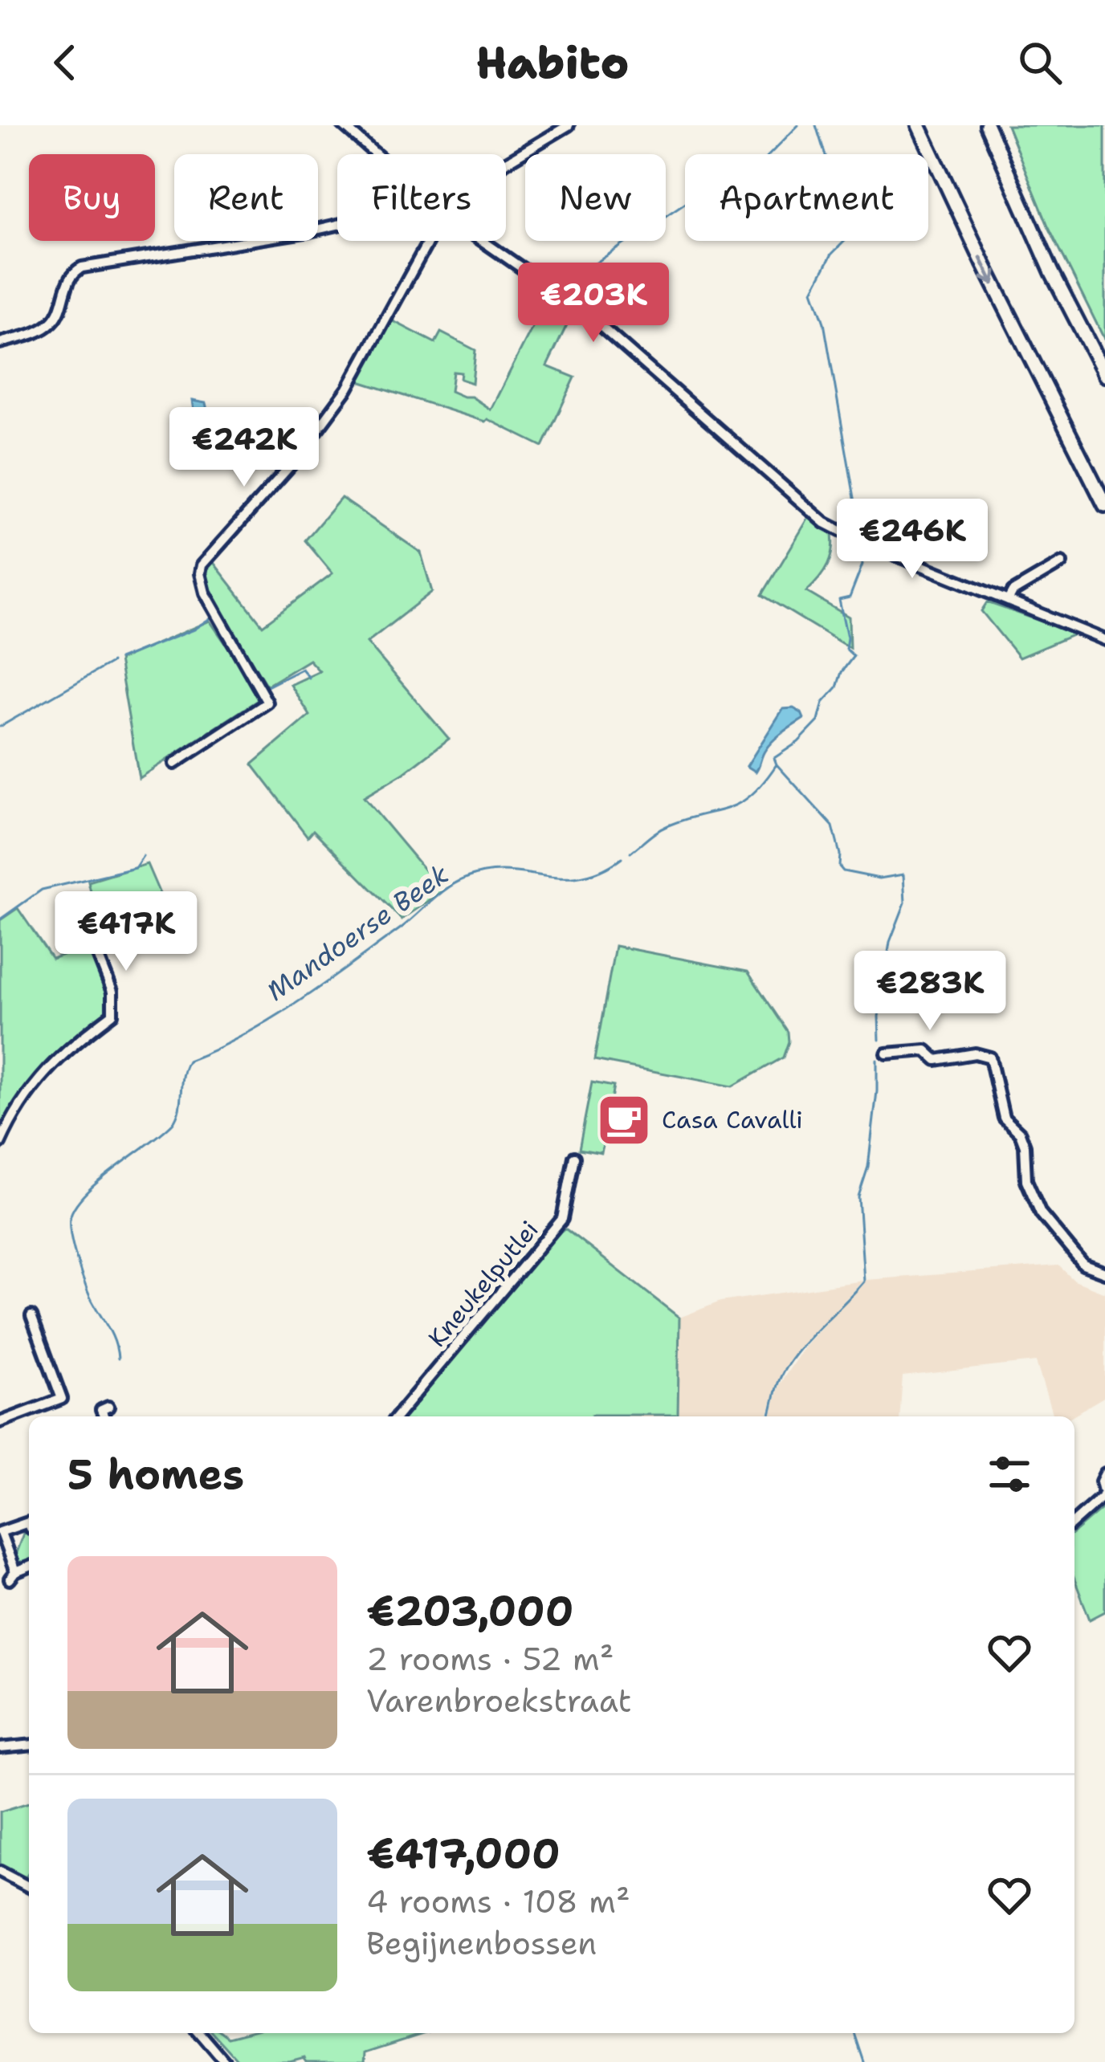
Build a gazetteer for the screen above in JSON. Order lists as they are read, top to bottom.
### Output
{
  "streets": {
    "street": ["Kneukelputlei"]
  },
  "water": ["Mandoerse Beek"],
  "places": {
    "cafe": ["Casa Cavalli"]
  },
  "page": {
    "header": "Habito",
    "chip": [
      "Buy",
      "Rent",
      "Filters",
      "New",
      "Apartment"
    ],
    "price": [
      "€203K",
      "€242K",
      "€246K",
      "€417K",
      "€283K"
    ],
    "heading": "5 homes",
    "list": [
      {
        "name": "€203,000",
        "note": "2 rooms · 52 m² · Varenbroekstraat"
      },
      {
        "name": "€417,000",
        "note": "4 rooms · 108 m² · Begijnenbossen"
      }
    ]
  }
}
